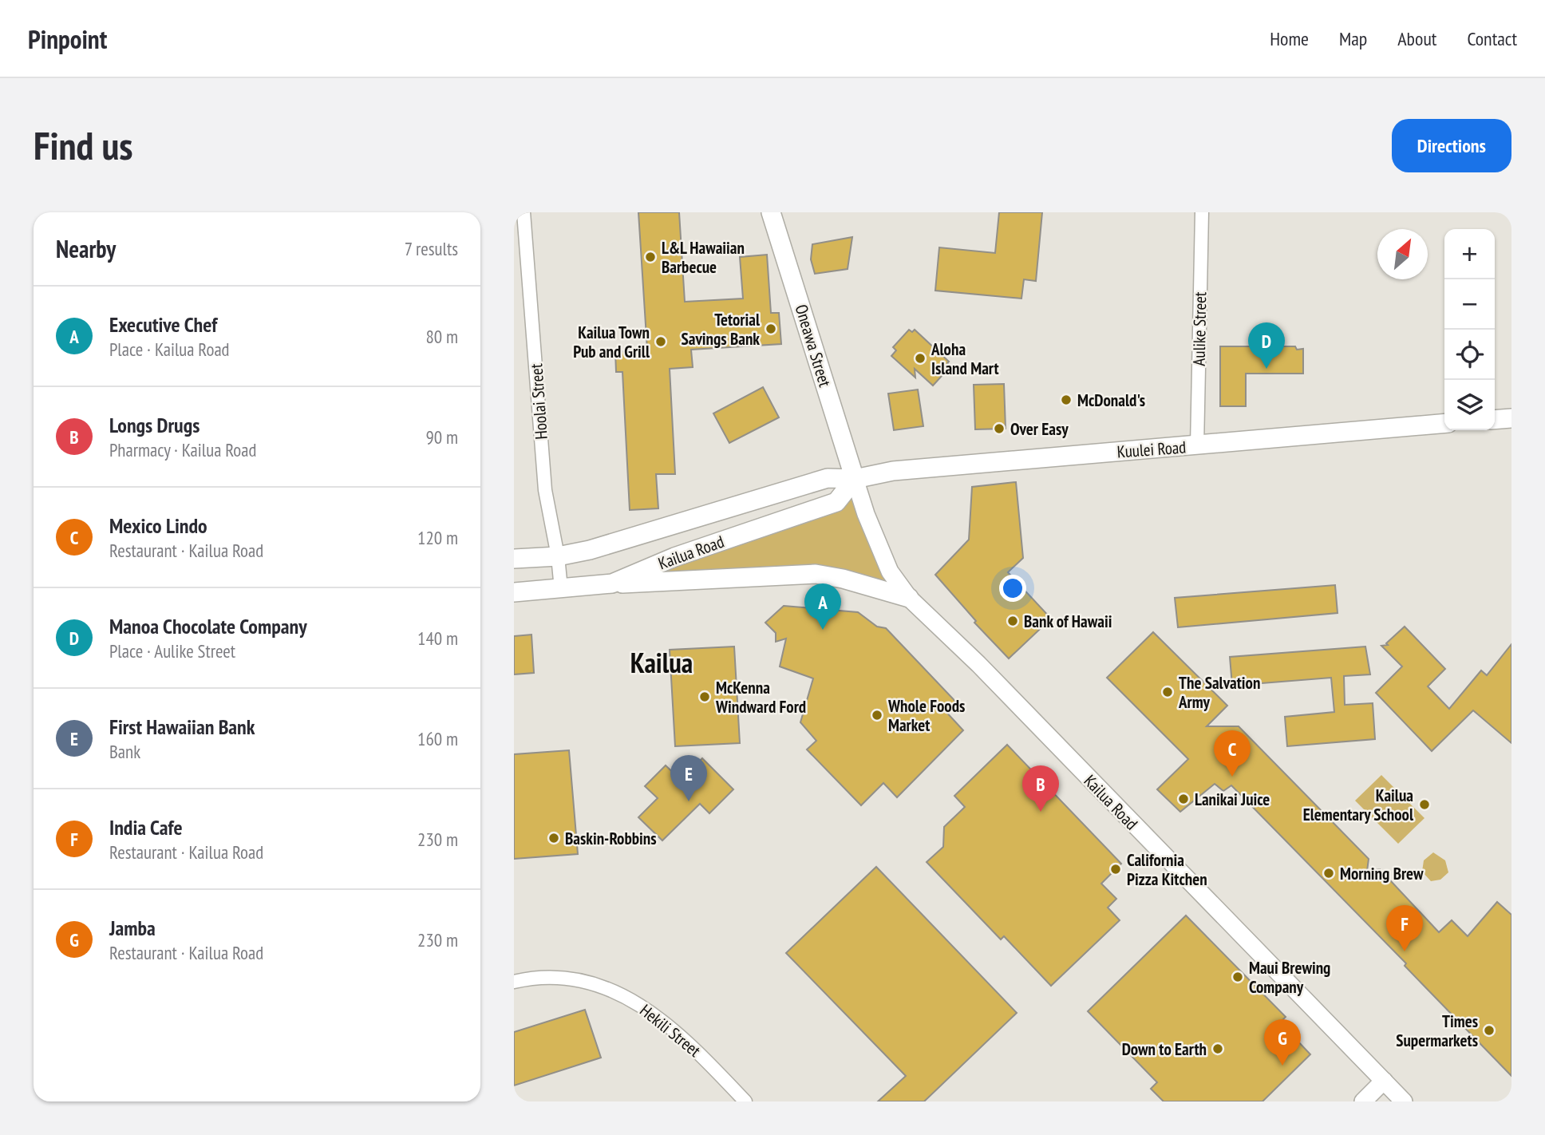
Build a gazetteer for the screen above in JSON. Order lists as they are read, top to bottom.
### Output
{
  "streets": {
    "main road": ["Oneawa Street", "Kuulei Road", "Kailua Road"],
    "street": ["Aulike Street", "Hoolai Street", "Hekili Street"]
  },
  "crossings": [
    ["Aulike Street", "Kuulei Road"],
    ["Oneawa Street", "Kuulei Road"],
    ["Oneawa Street", "Kailua Road"],
    ["Hoolai Street", "Kailua Road"],
    ["Kuulei Road", "Kailua Road"]
  ],
  "districts": ["Kailua"],
  "places": [
    "L&L Hawaiian Barbecue",
    "Tetorial Savings Bank",
    "Kailua Town Pub and Grill",
    "Aloha Island Mart",
    "McDonald's",
    "Over Easy",
    "Bank of Hawaii",
    "The Salvation Army",
    "McKenna Windward Ford",
    "Whole Foods Market",
    "Lanikai Juice",
    "Kailua Elementary School",
    "Baskin-Robbins",
    "California Pizza Kitchen",
    "Morning Brew",
    "Maui Brewing Company",
    "Times Supermarkets",
    "Down to Earth"
  ],
  "north": "top right",
  "page": {
    "header": "Pinpoint",
    "nav": [
      "Home",
      "Map",
      "About",
      "Contact"
    ],
    "buttons": "Directions",
    "title": "Find us",
    "heading": ["Nearby", "7 results"],
    "map_buttons": ["+", "−"],
    "list": [
      {
        "mark": "A",
        "name": "Executive Chef",
        "note": "Place · Kailua Road",
        "value": "80 m"
      },
      {
        "mark": "B",
        "name": "Longs Drugs",
        "note": "Pharmacy · Kailua Road",
        "value": "90 m"
      },
      {
        "mark": "C",
        "name": "Mexico Lindo",
        "note": "Restaurant · Kailua Road",
        "value": "120 m"
      },
      {
        "mark": "D",
        "name": "Manoa Chocolate Company",
        "note": "Place · Aulike Street",
        "value": "140 m"
      },
      {
        "mark": "E",
        "name": "First Hawaiian Bank",
        "note": "Bank",
        "value": "160 m"
      },
      {
        "mark": "F",
        "name": "India Cafe",
        "note": "Restaurant · Kailua Road",
        "value": "230 m"
      },
      {
        "mark": "G",
        "name": "Jamba",
        "note": "Restaurant · Kailua Road",
        "value": "230 m"
      }
    ],
    "pins": [
      "D",
      "A",
      "C",
      "E",
      "B",
      "F",
      "G"
    ]
  }
}
